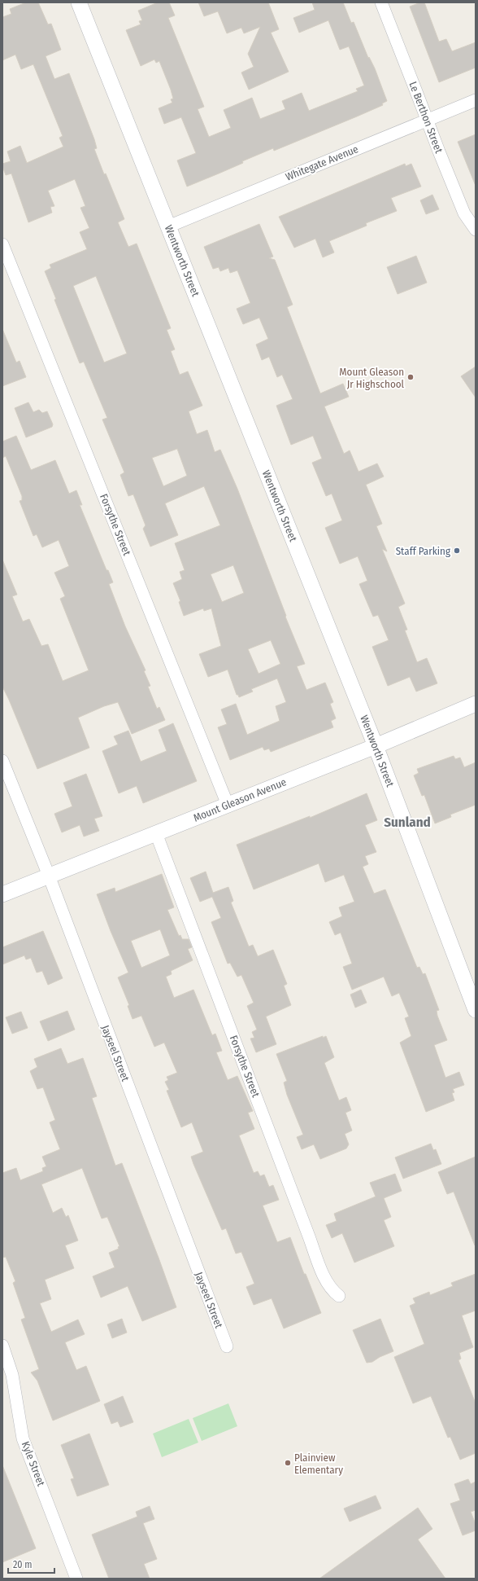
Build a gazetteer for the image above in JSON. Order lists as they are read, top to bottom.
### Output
{
  "streets": {
    "street": [
      "Le Berthon Street",
      "Whitegate Avenue",
      "Wentworth Street",
      "Forsythe Street",
      "Mount Gleason Avenue",
      "Jayseel Street",
      "Kyle Street"
    ]
  },
  "crossings": [
    ["Le Berthon Street", "Whitegate Avenue"],
    ["Whitegate Avenue", "Wentworth Street"],
    ["Wentworth Street", "Mount Gleason Avenue"],
    ["Forsythe Street", "Mount Gleason Avenue"],
    ["Mount Gleason Avenue", "Jayseel Street"]
  ],
  "districts": ["Sunland"],
  "places": ["Mount Gleason Jr Highschool", "Staff Parking", "Plainview Elementary"],
  "scale_bar": "20 m"
}
